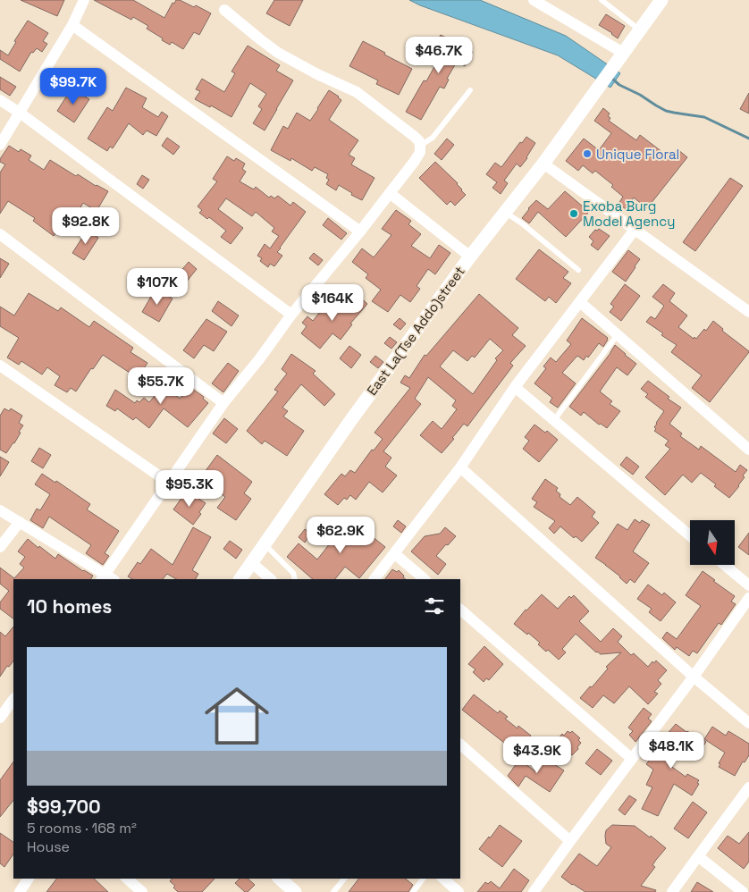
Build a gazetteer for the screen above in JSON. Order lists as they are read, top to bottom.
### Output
{
  "streets": {
    "street": ["East La(Tse Addo)street"]
  },
  "places": ["Unique Floral", "Exoba Burg Model Agency"],
  "north": "bottom",
  "page": {
    "price": [
      "$46.7K",
      "$99.7K",
      "$92.8K",
      "$107K",
      "$164K",
      "$55.7K",
      "$95.3K",
      "$62.9K",
      "$48.1K",
      "$43.9K"
    ],
    "heading": "10 homes",
    "list": [
      {
        "name": "$99,700",
        "note": "5 rooms · 168 m² · House"
      }
    ]
  }
}
